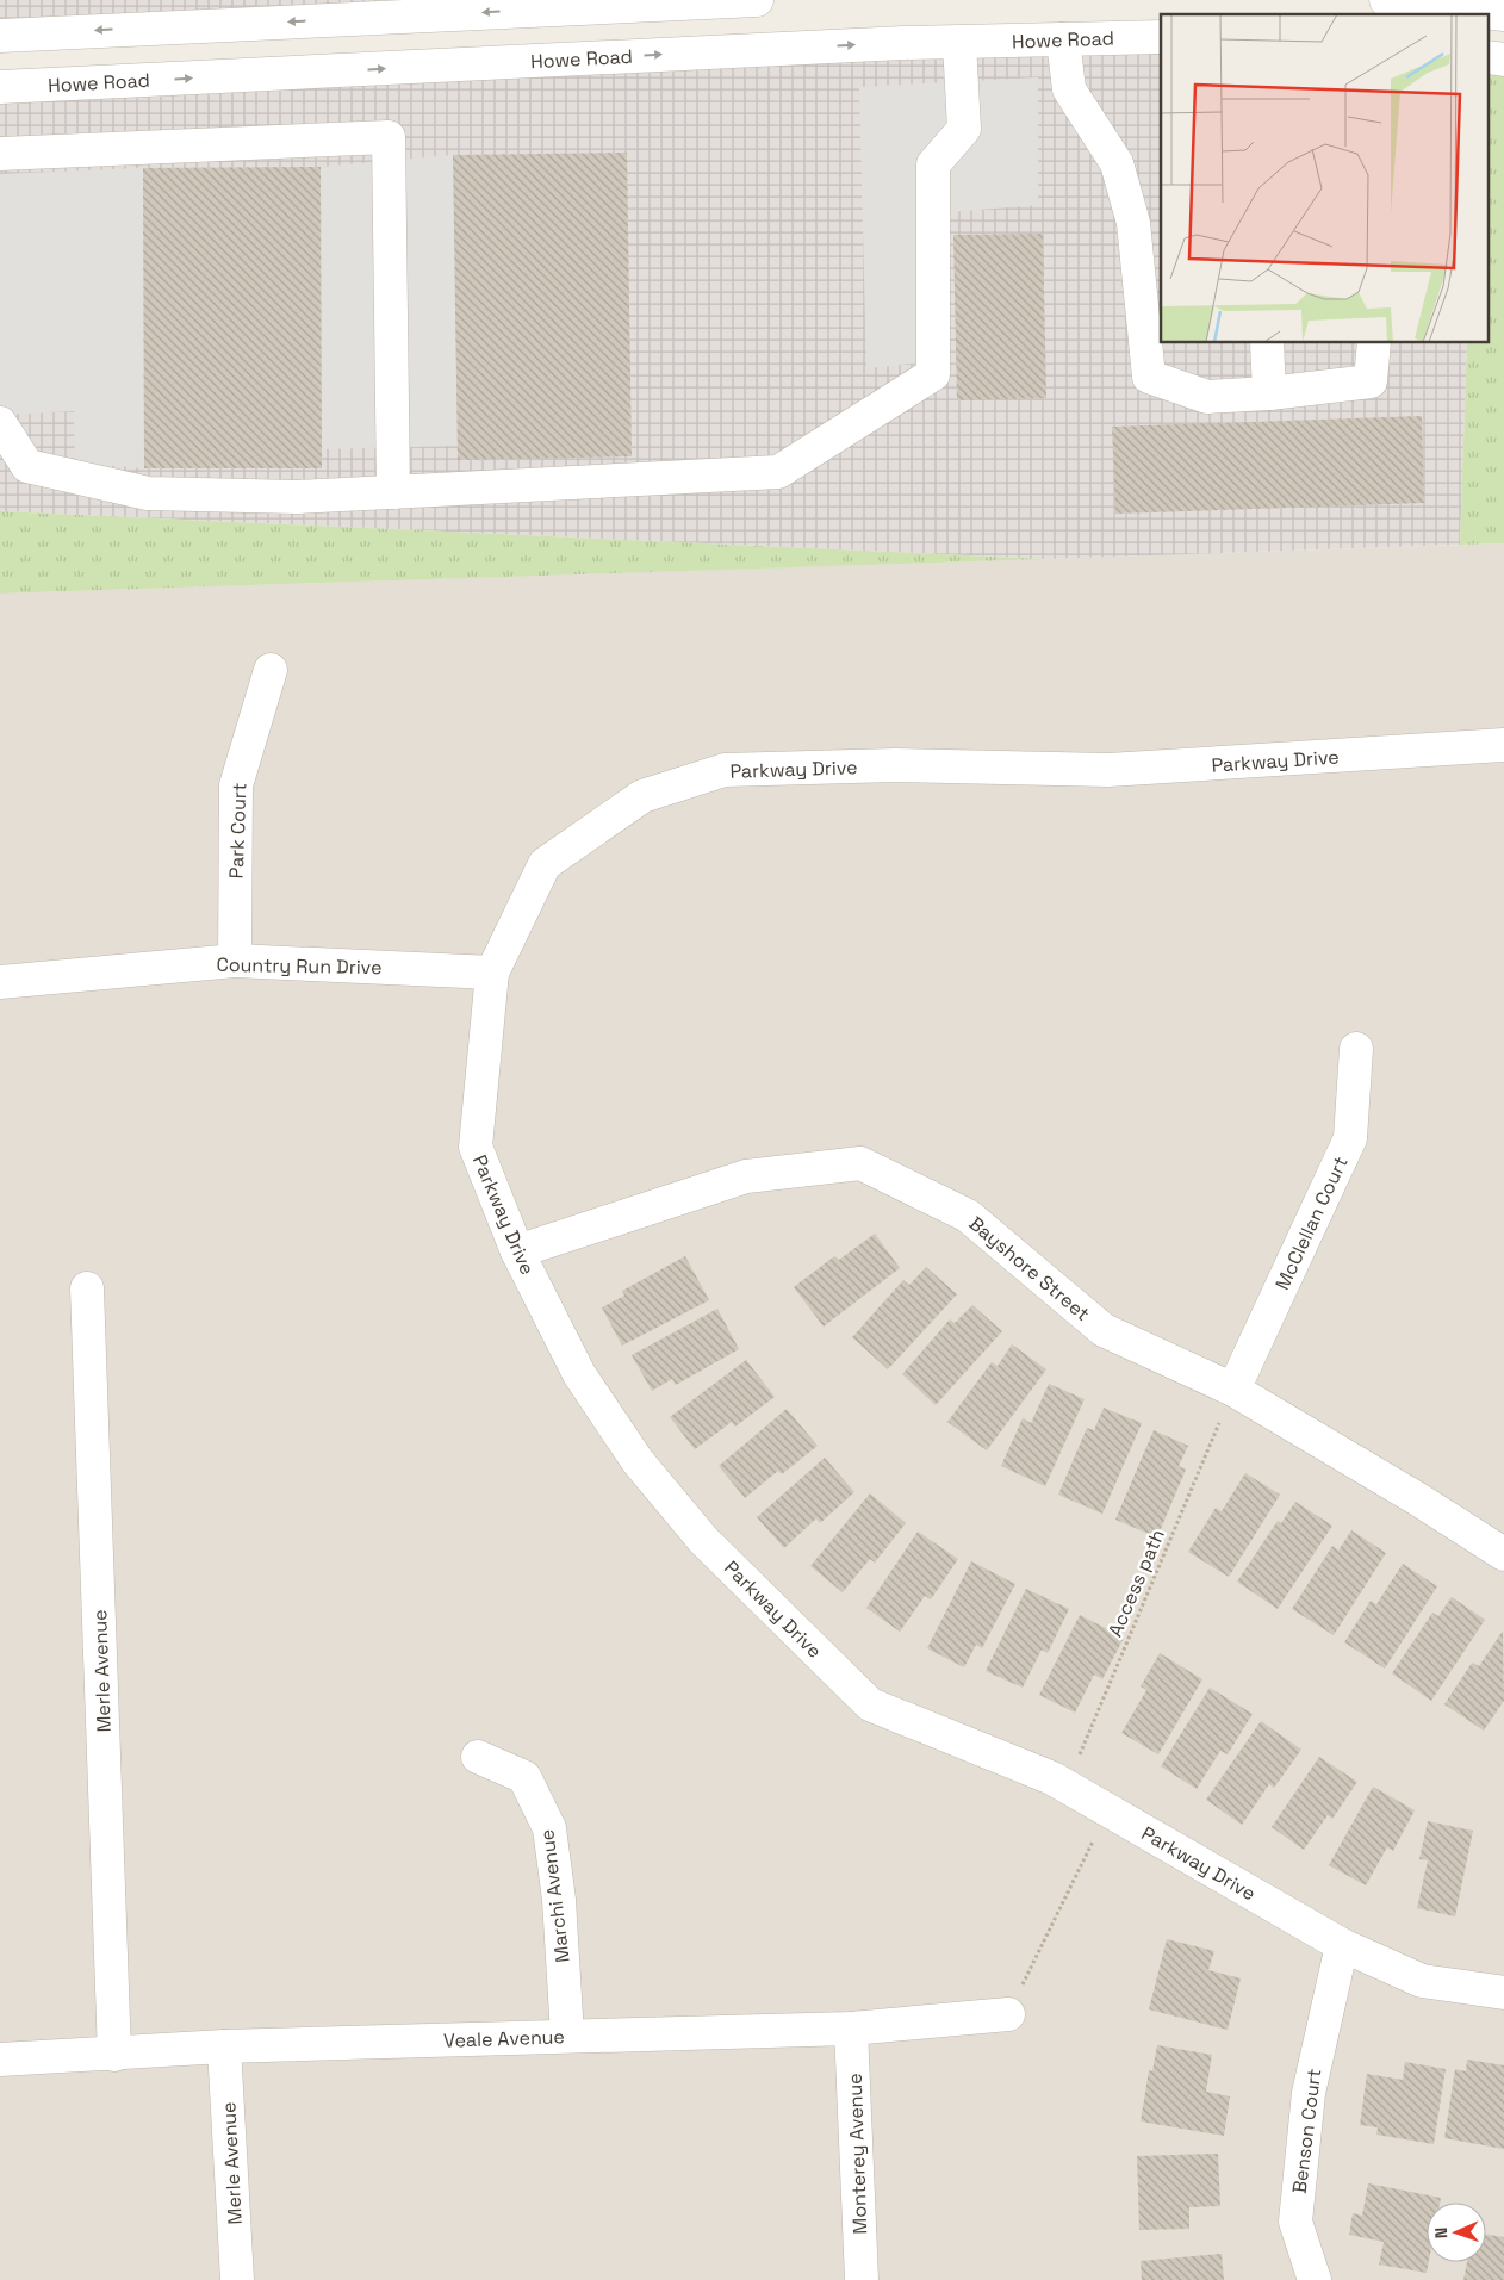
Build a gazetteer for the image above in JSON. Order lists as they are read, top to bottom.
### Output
{
  "streets": {
    "street": [
      "Howe Road",
      "Parkway Drive",
      "Park Court",
      "Country Run Drive",
      "McClellan Court",
      "Bayshore Street",
      "Merle Avenue",
      "Marchi Avenue",
      "Veale Avenue",
      "Benson Court",
      "Monterey Avenue"
    ],
    "path": ["Access path"]
  },
  "crossings": [
    ["Parkway Drive", "Country Run Drive"],
    ["Parkway Drive", "Bayshore Street"],
    ["Parkway Drive", "Access path"],
    ["Parkway Drive", "Benson Court"],
    ["Park Court", "Country Run Drive"],
    ["McClellan Court", "Bayshore Street"],
    ["McClellan Court", "Access path"],
    ["Bayshore Street", "Access path"],
    ["Merle Avenue", "Veale Avenue"],
    ["Marchi Avenue", "Veale Avenue"],
    ["Veale Avenue", "Monterey Avenue"]
  ],
  "north": "left"
}
